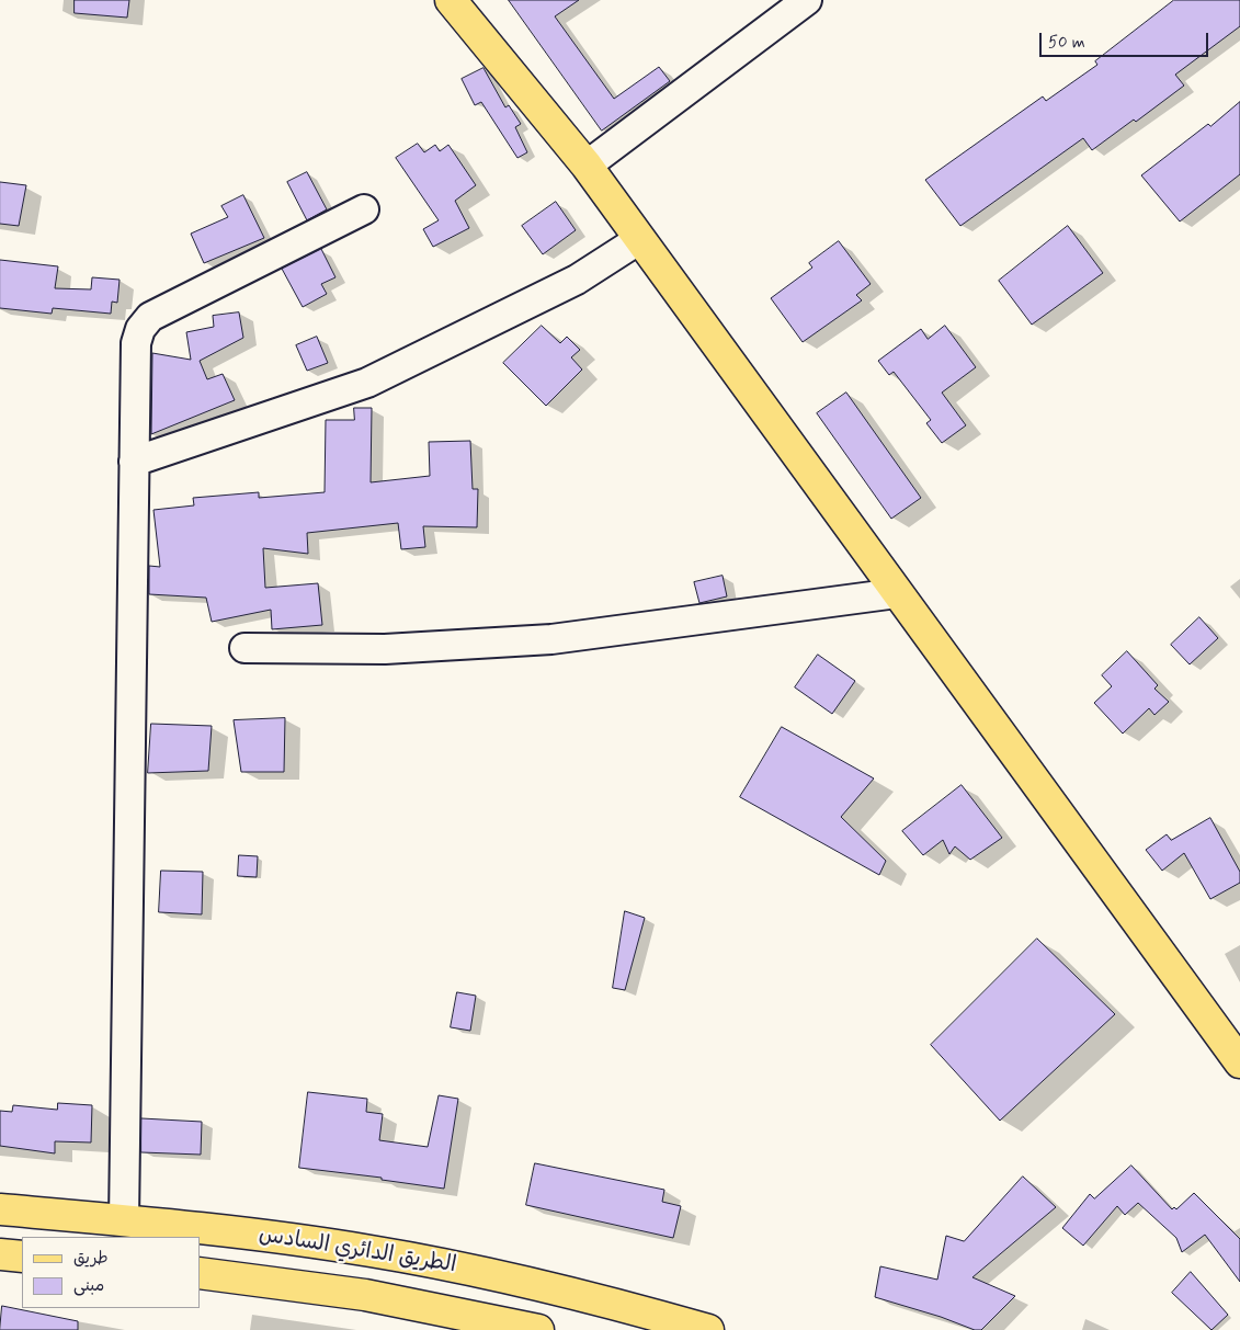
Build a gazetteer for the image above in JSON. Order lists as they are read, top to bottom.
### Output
{
  "streets": {
    "main road": ["الطريق الدائري السادس"]
  },
  "legend": ["طريق", "مبنى"],
  "scale_bar": "50 m"
}
